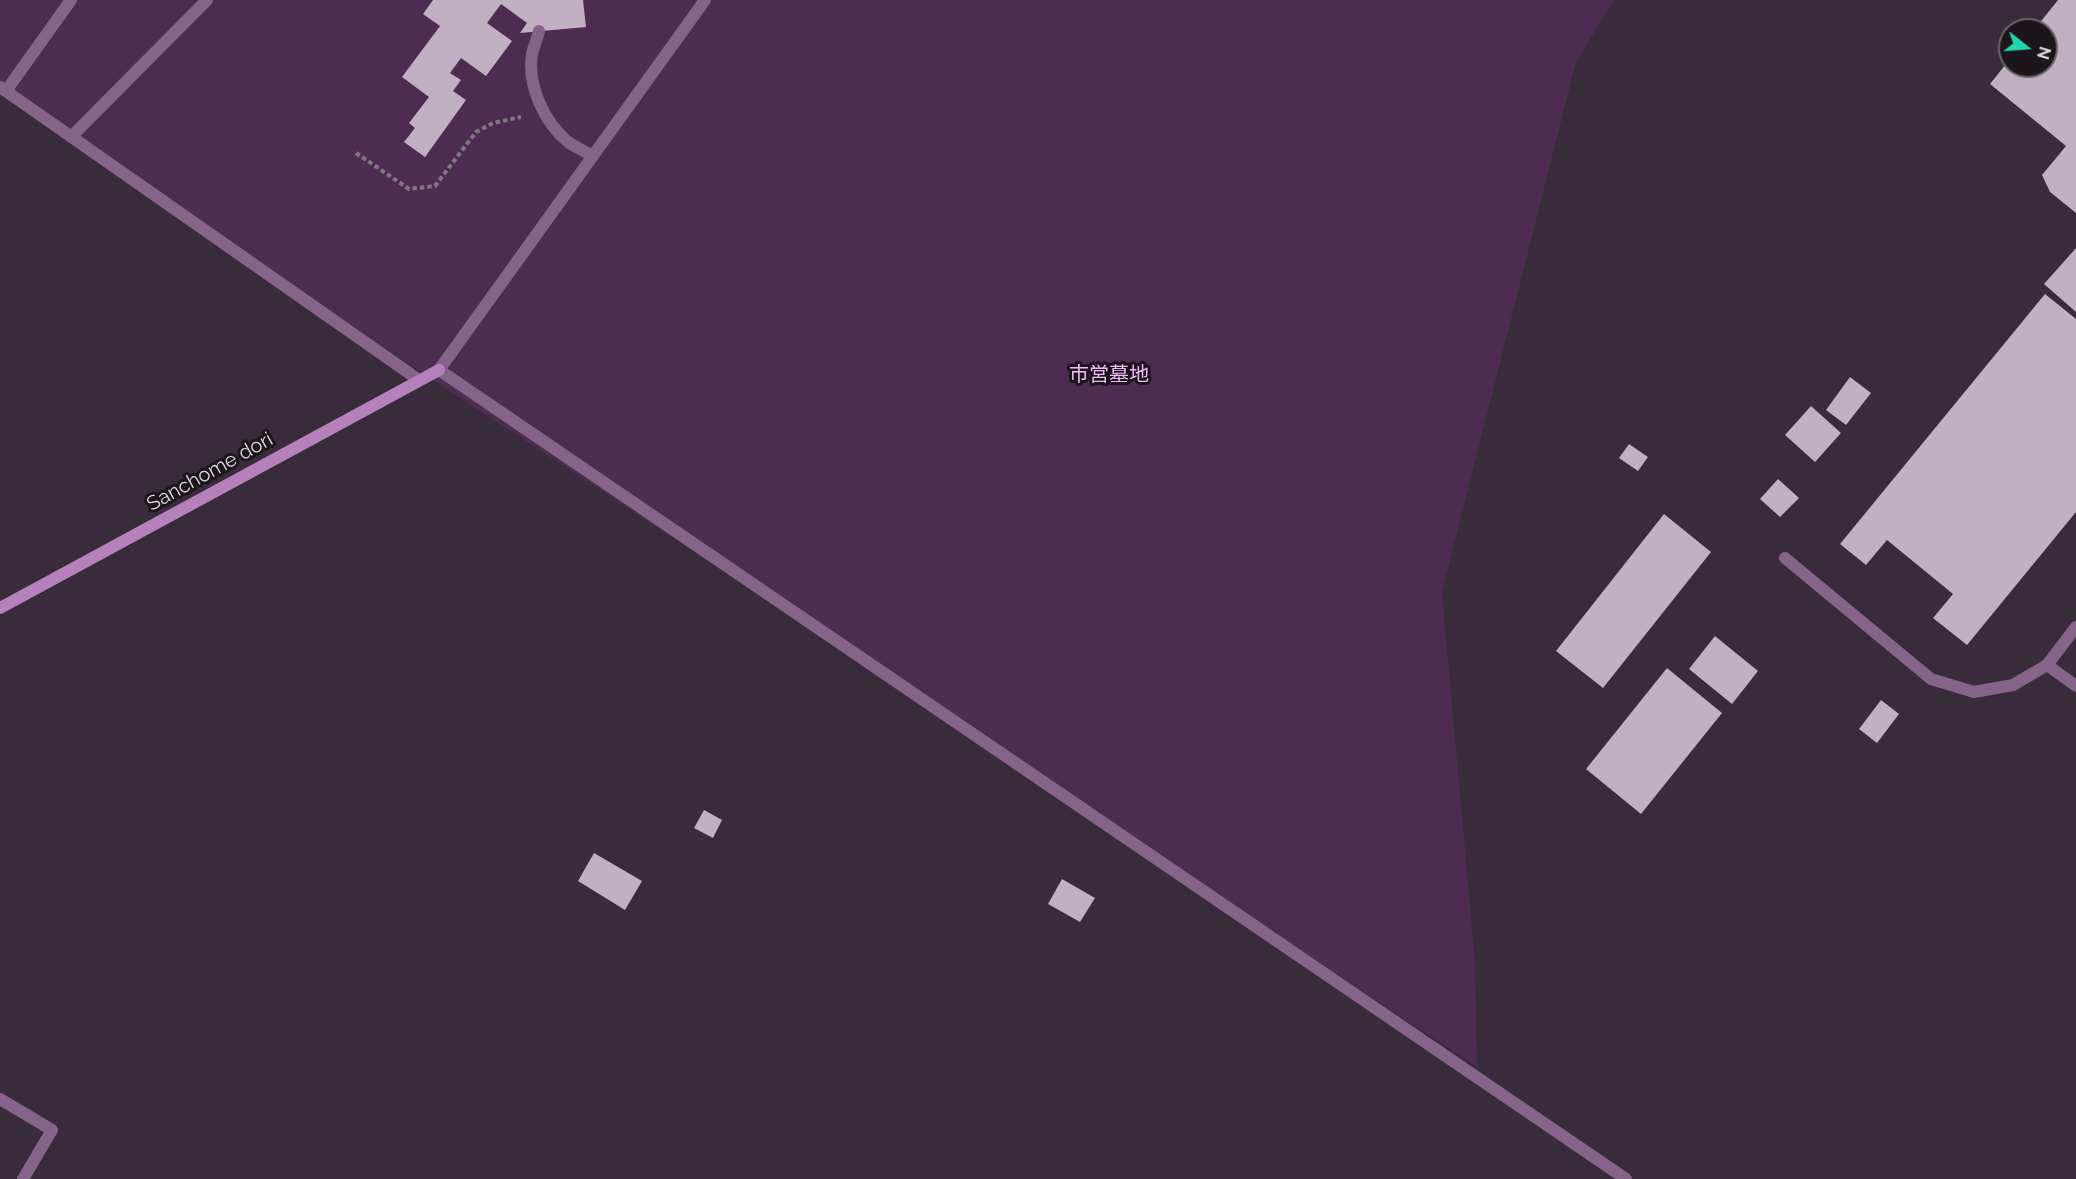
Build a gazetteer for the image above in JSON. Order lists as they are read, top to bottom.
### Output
{
  "streets": {
    "street": ["Sanchome dori"]
  },
  "parks": ["市営墓地"],
  "north": "right"
}
